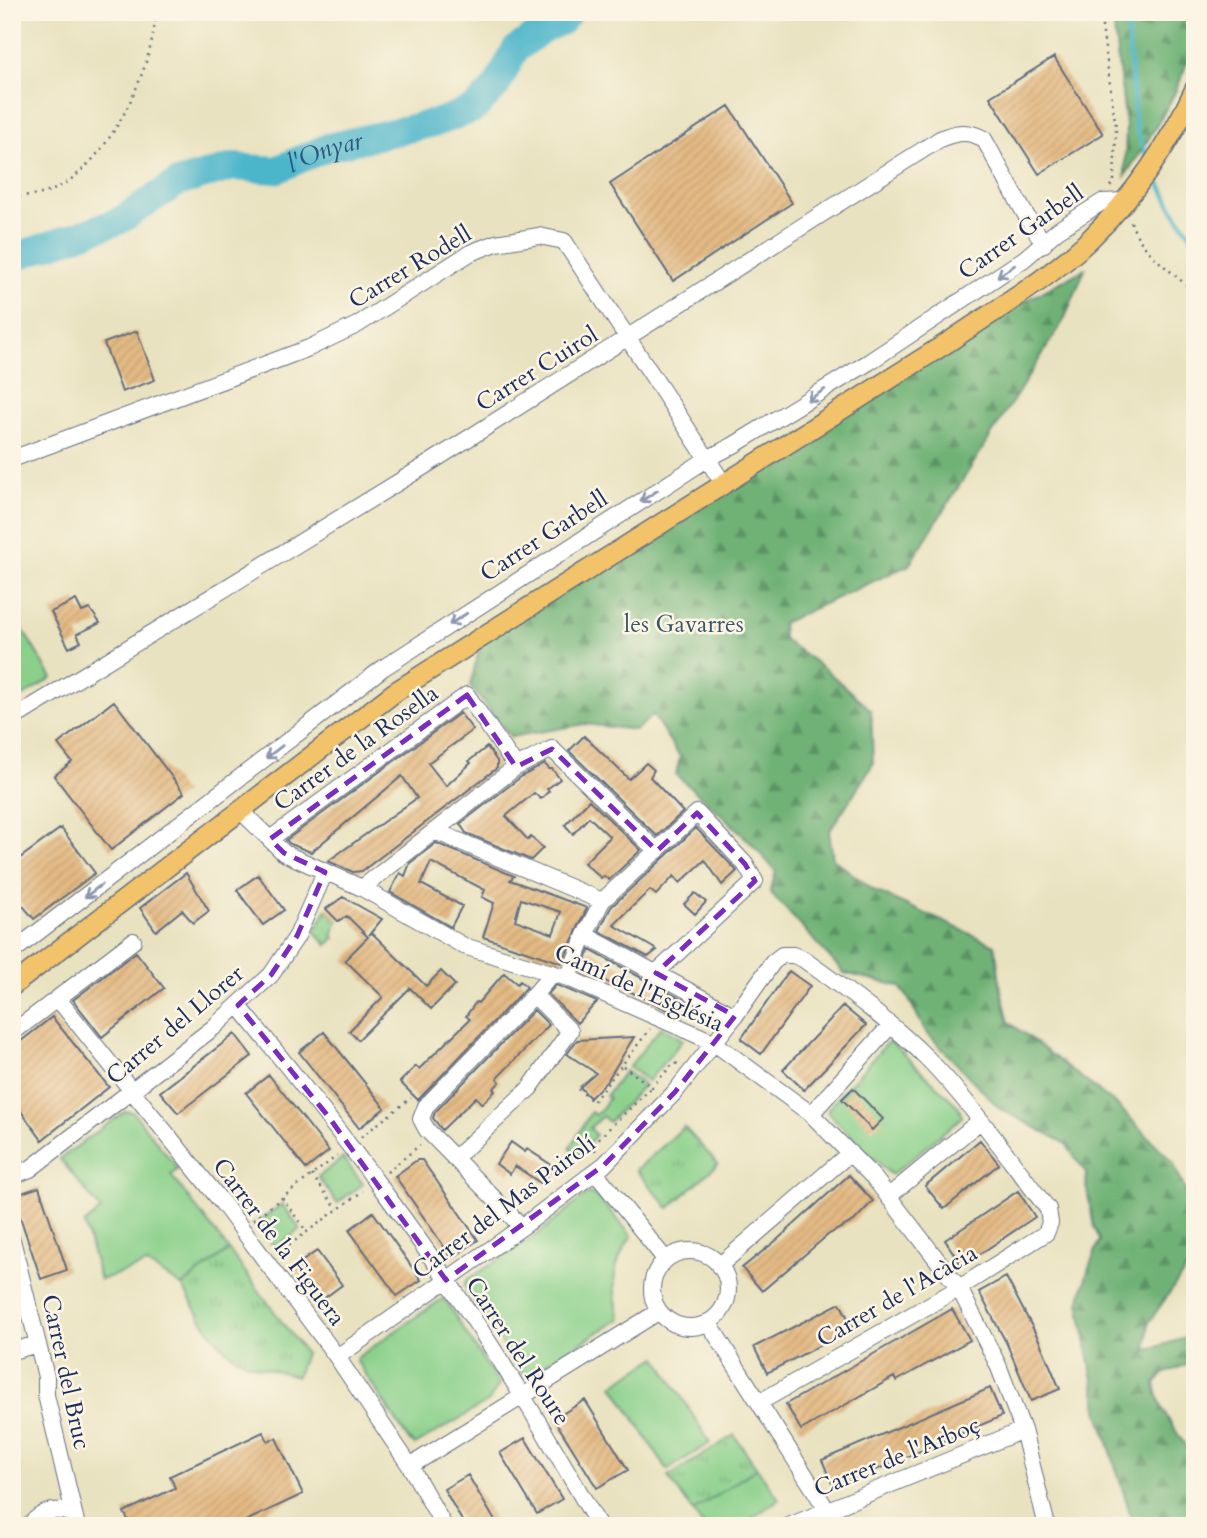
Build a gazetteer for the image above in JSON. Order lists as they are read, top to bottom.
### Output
{
  "streets": {
    "street": [
      "Carrer Garbell",
      "Carrer Rodell",
      "Carrer Cuirol",
      "Carrer de la Rosella",
      "Camí de l'Església",
      "Carrer del Llorer",
      "Carrer del Mas Pairolí",
      "Carrer de la Figuera",
      "Carrer de l'Acàcia",
      "Carrer del Roure",
      "Carrer del Bruc",
      "Carrer de l'Arboç"
    ]
  },
  "crossings": [
    ["Carrer Garbell", "Carrer Rodell"],
    ["Carrer Garbell", "Carrer Cuirol"],
    ["Carrer Rodell", "Carrer Cuirol"],
    ["Carrer de la Rosella", "Camí de l'Església"],
    ["Camí de l'Església", "Carrer del Llorer"],
    ["Camí de l'Església", "Carrer del Mas Pairolí"],
    ["Camí de l'Església", "Carrer de l'Acàcia"],
    ["Camí de l'Església", "Carrer de l'Arboç"],
    ["Carrer del Llorer", "Carrer de la Figuera"],
    ["Carrer del Llorer", "Carrer del Roure"],
    ["Carrer del Mas Pairolí", "Carrer de la Figuera"],
    ["Carrer del Mas Pairolí", "Carrer de l'Acàcia"],
    ["Carrer del Mas Pairolí", "Carrer del Roure"]
  ],
  "one_way": ["Carrer Garbell"],
  "water": ["l'Onyar"],
  "parks": ["les Gavarres"]
}
